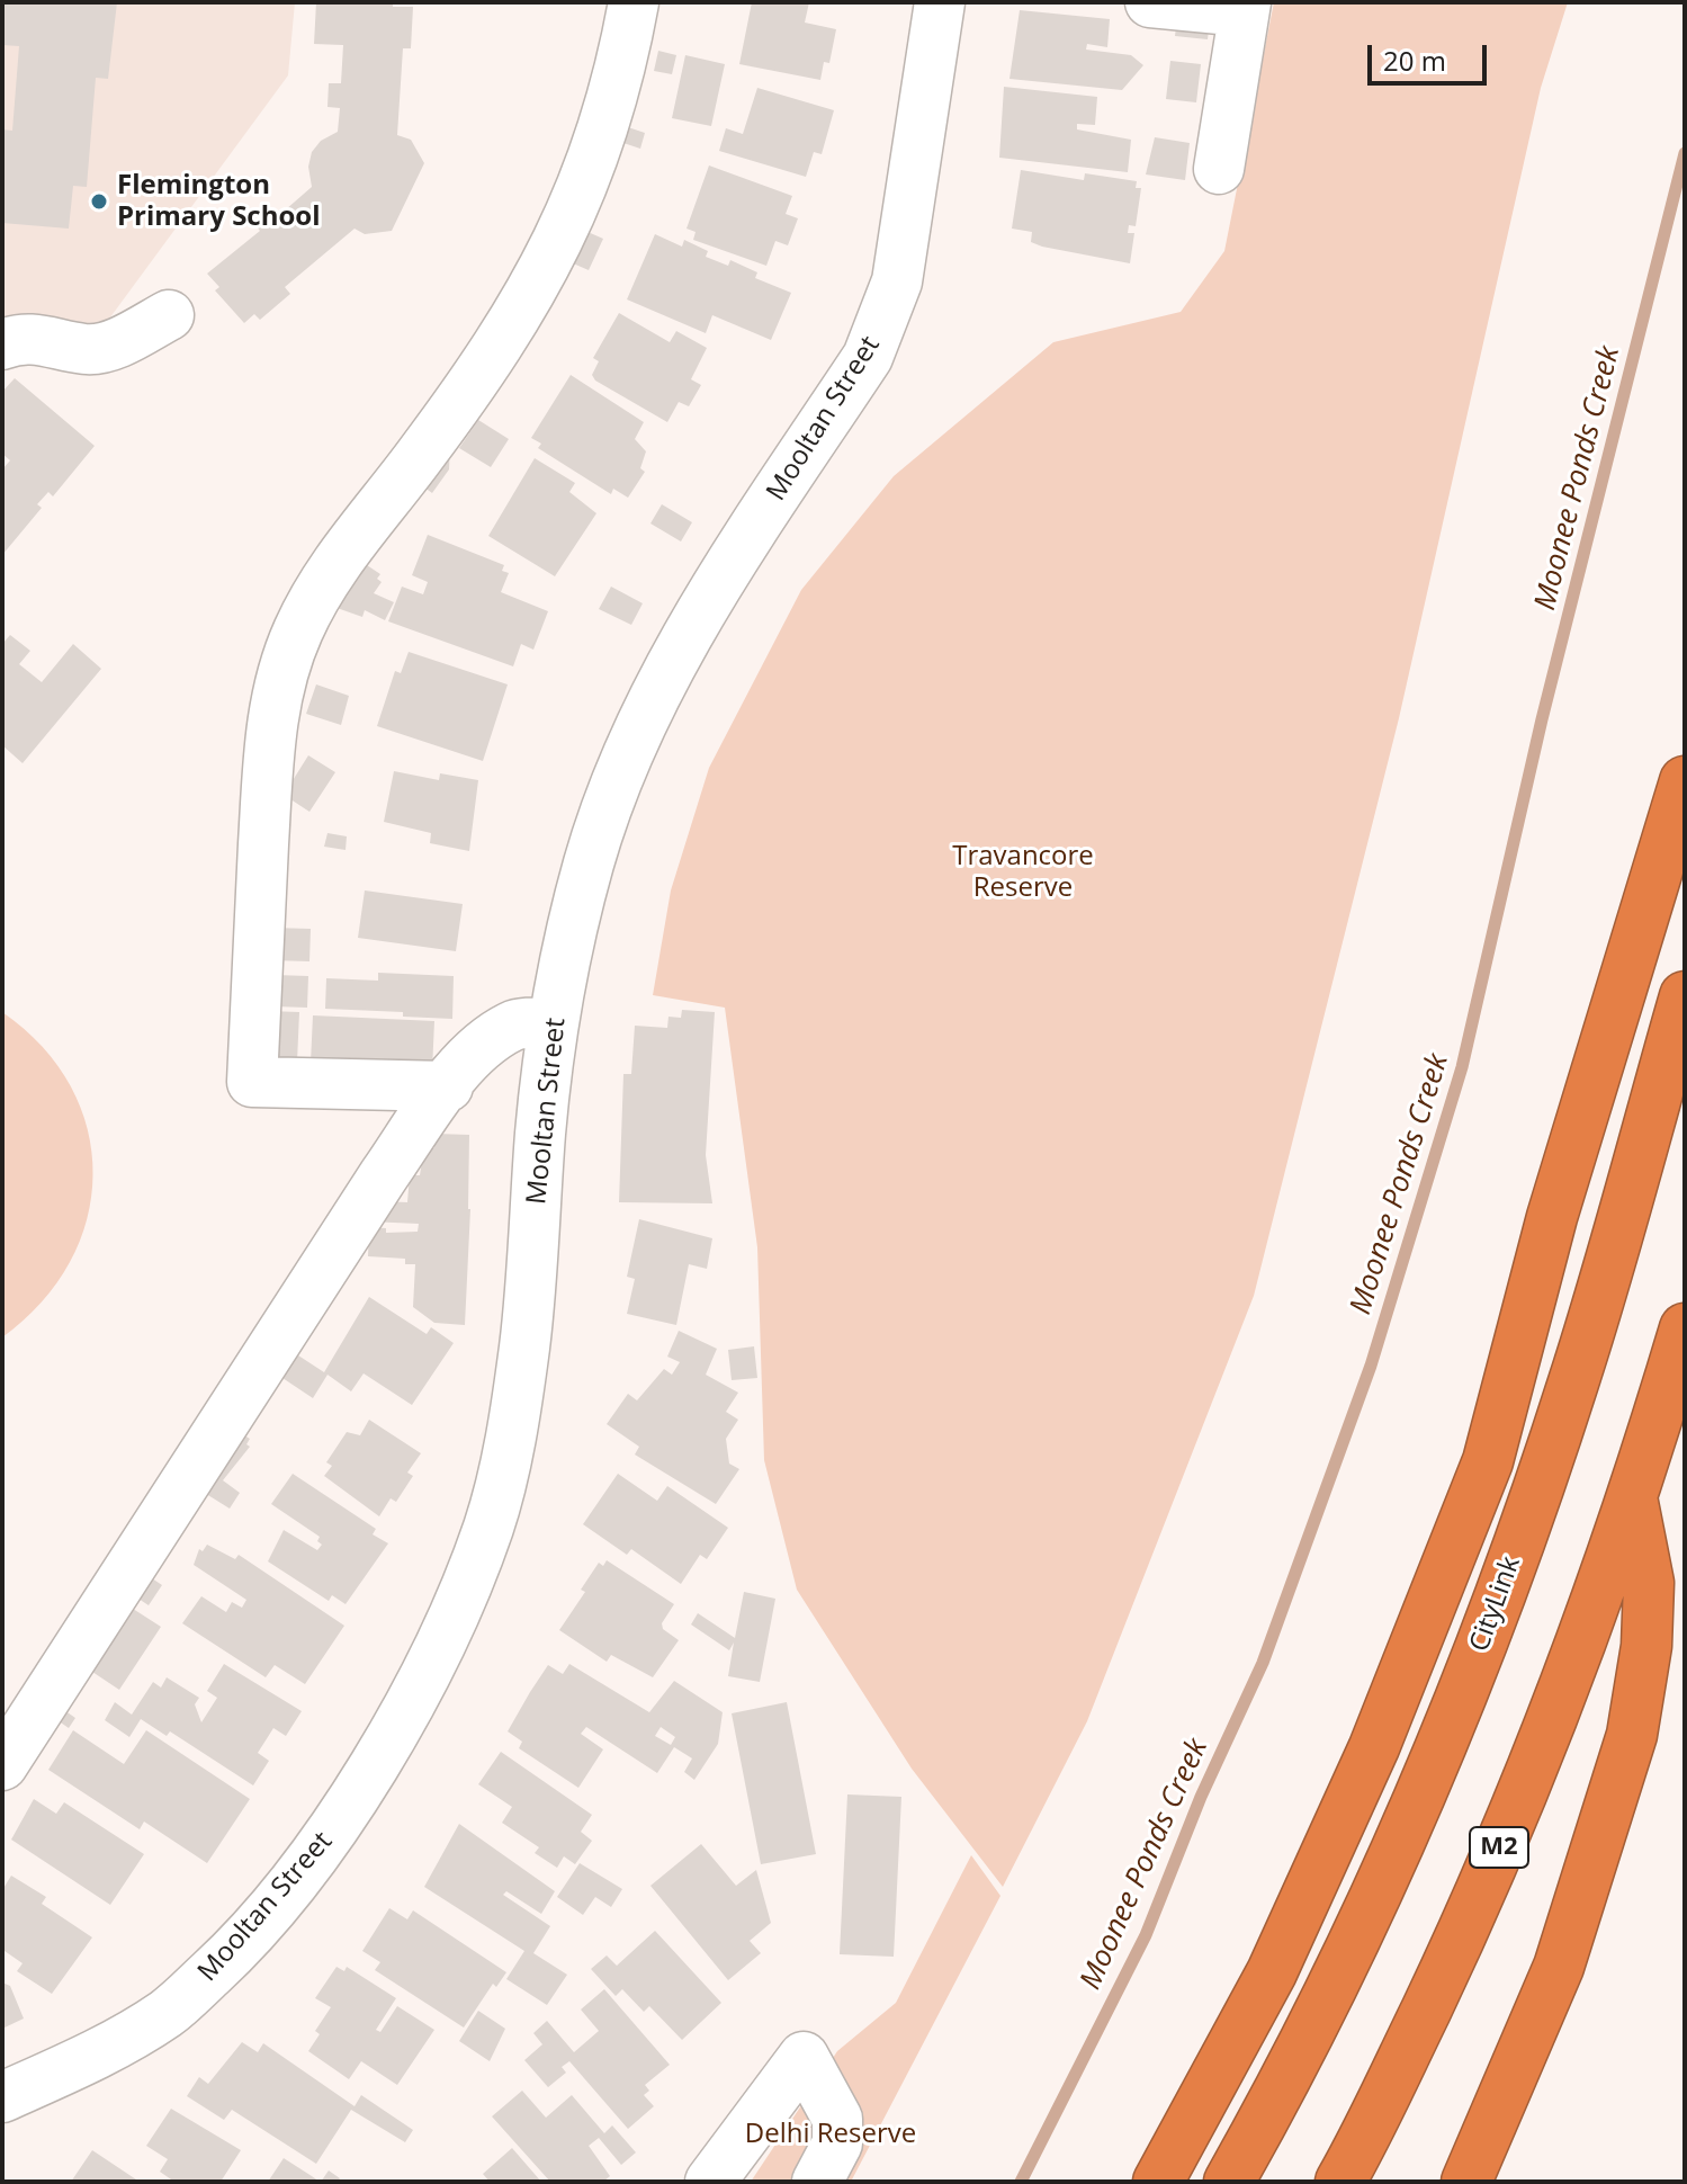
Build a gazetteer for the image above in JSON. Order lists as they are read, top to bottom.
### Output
{
  "streets": {
    "highway": ["CityLink", "M2"],
    "street": ["Mooltan Street"]
  },
  "water": ["Moonee Ponds Creek"],
  "parks": ["Travancore Reserve", "Delhi Reserve"],
  "places": ["Flemington Primary School"],
  "scale_bar": "20 m"
}
